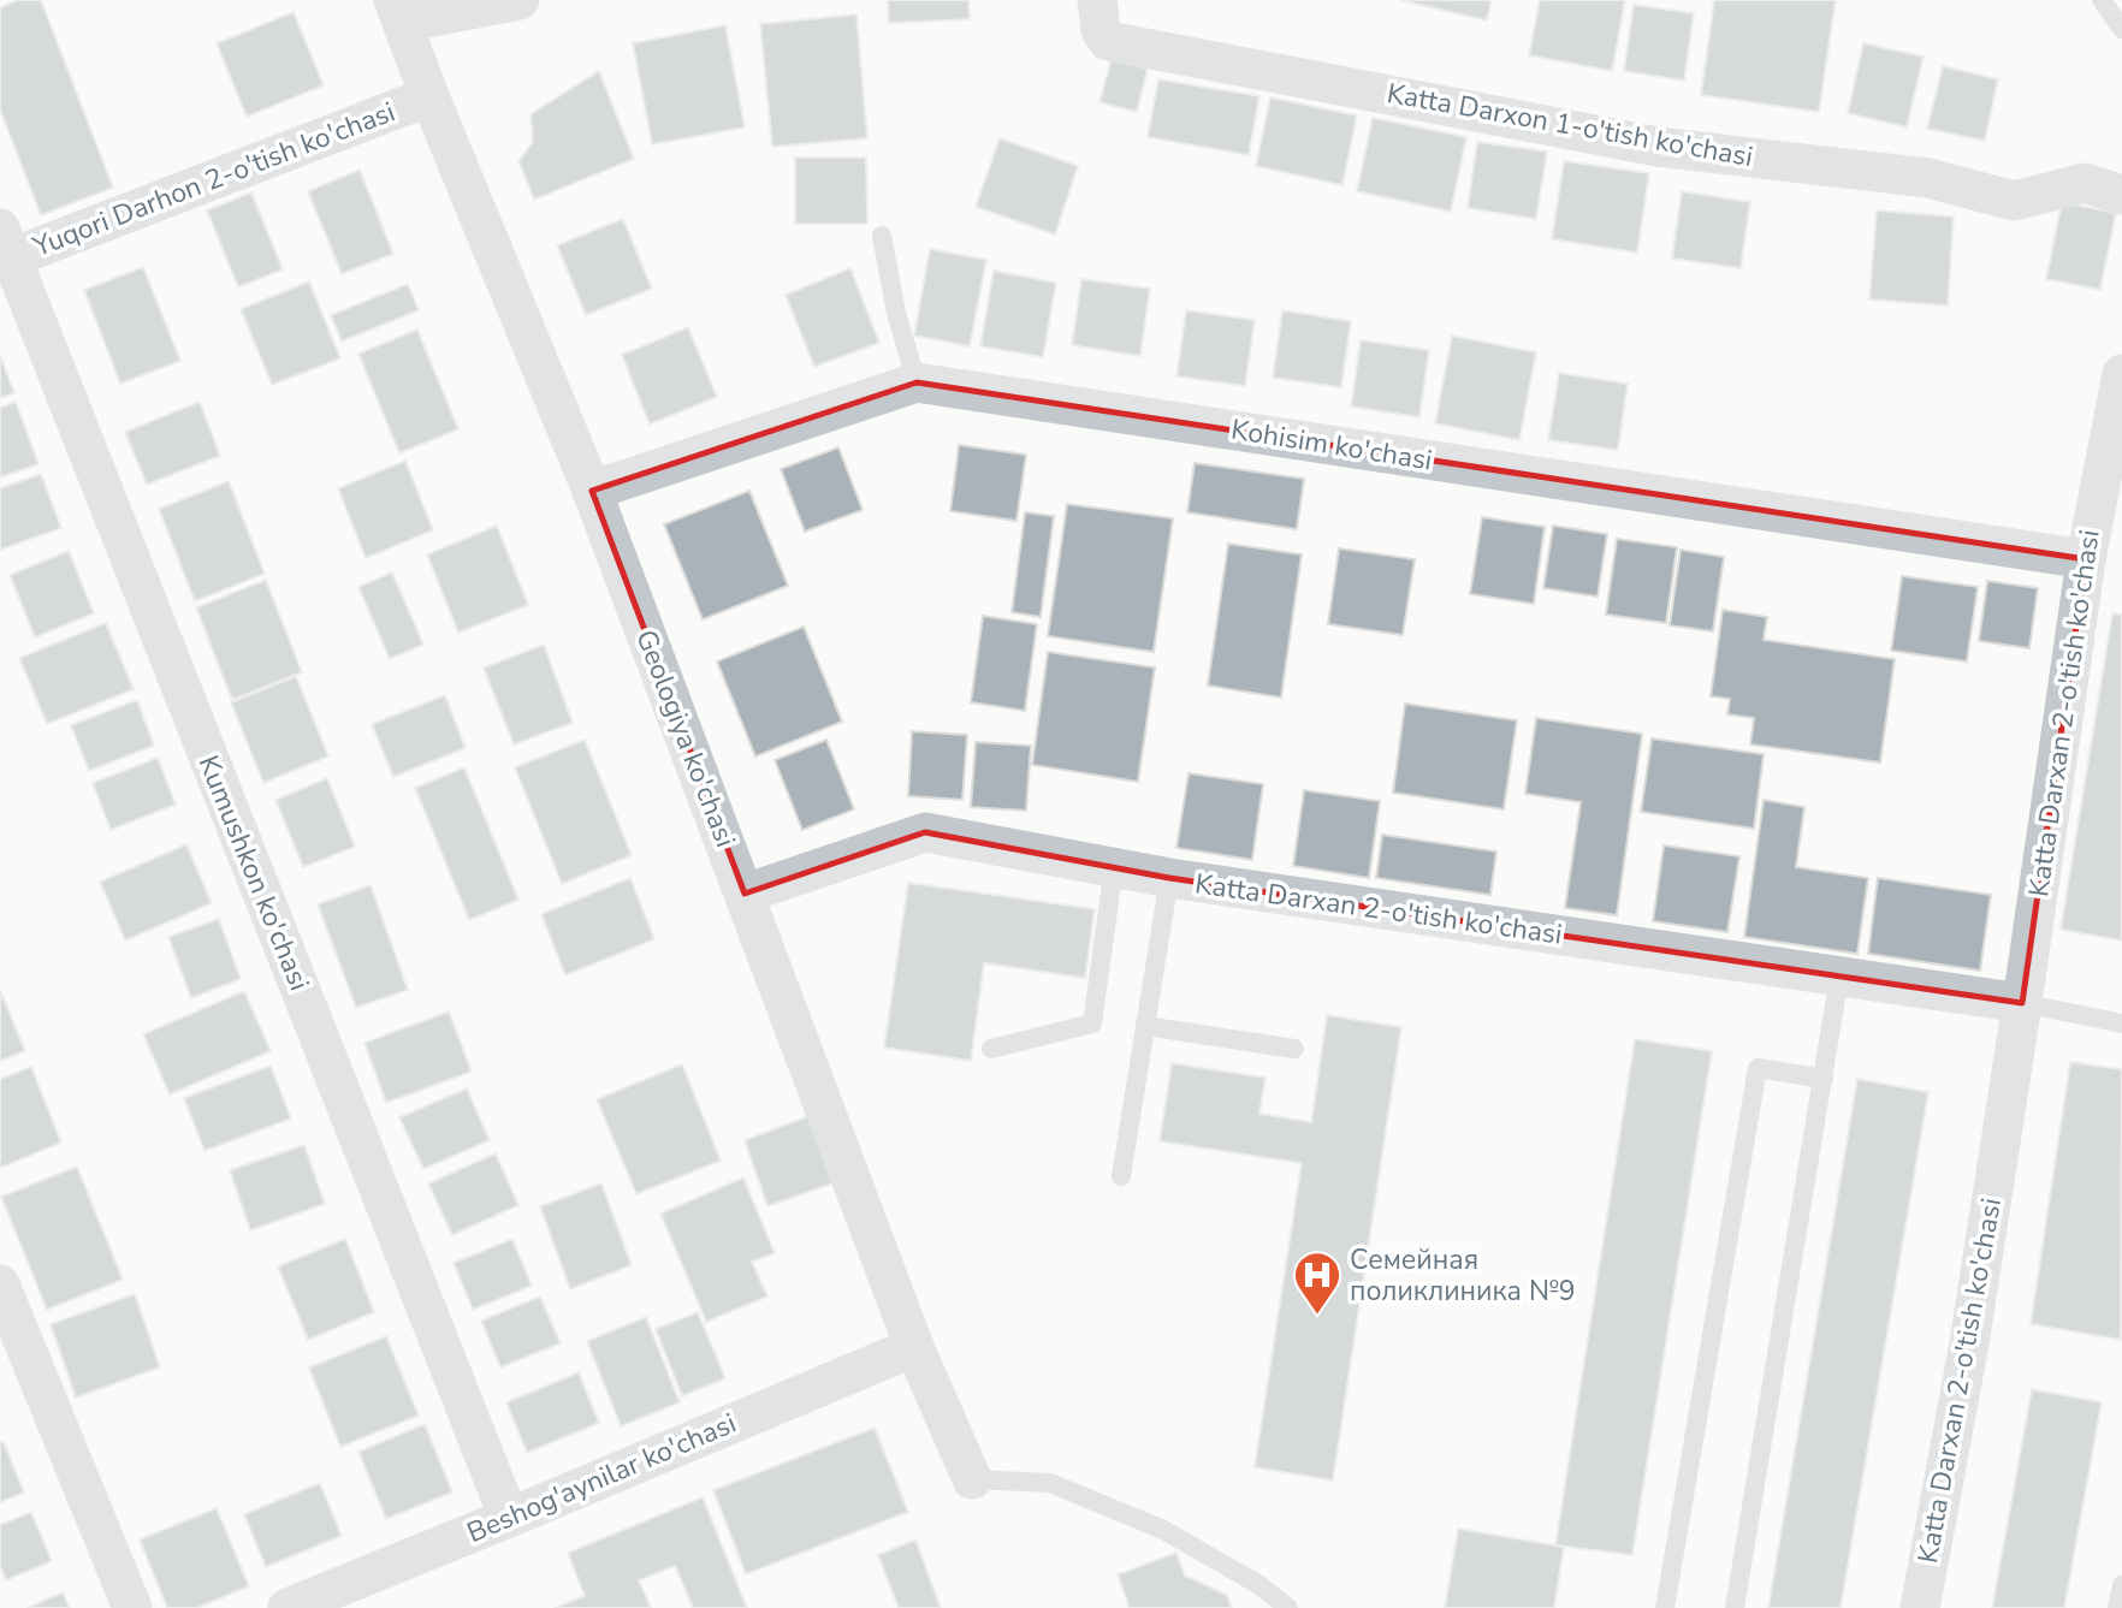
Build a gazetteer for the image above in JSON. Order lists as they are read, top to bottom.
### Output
{
  "streets": {
    "street": [
      "Katta Darxon 1-o'tish ko'chasi",
      "Yuqori Darhon 2-o'tish ko'chasi",
      "Kohisim ko'chasi",
      "Katta Darxan 2-o'tish ko'chasi",
      "Geologiya ko'chasi",
      "Kumushkon ko'chasi",
      "Beshog'aynilar ko'chasi"
    ]
  },
  "crossings": [
    ["Yuqori Darhon 2-o'tish ko'chasi", "Geologiya ko'chasi"],
    ["Yuqori Darhon 2-o'tish ko'chasi", "Kumushkon ko'chasi"],
    ["Kohisim ko'chasi", "Katta Darxan 2-o'tish ko'chasi"],
    ["Kohisim ko'chasi", "Geologiya ko'chasi"],
    ["Katta Darxan 2-o'tish ko'chasi", "Geologiya ko'chasi"],
    ["Geologiya ko'chasi", "Beshog'aynilar ko'chasi"],
    ["Kumushkon ko'chasi", "Beshog'aynilar ko'chasi"]
  ],
  "places": {
    "hospital": ["Семейная поликлиника №9"]
  }
}
